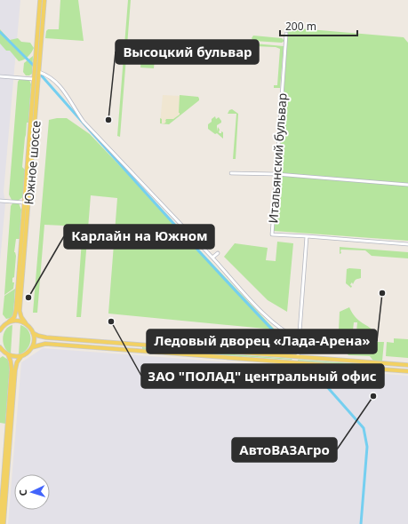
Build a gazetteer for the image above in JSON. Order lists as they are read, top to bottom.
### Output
{
  "streets": {
    "main road": ["Южное шоссе"],
    "street": ["Итальянский бульвар"]
  },
  "places": [
    "Высоцкий бульвар",
    "Ледовый дворец «Лада-Арена»",
    "Карлайн на Южном",
    "ЗАО \"ПОЛАД\" центральный офис",
    "АвтоВАЗАгро"
  ],
  "scale_bar": "200 m",
  "north": "left"
}
